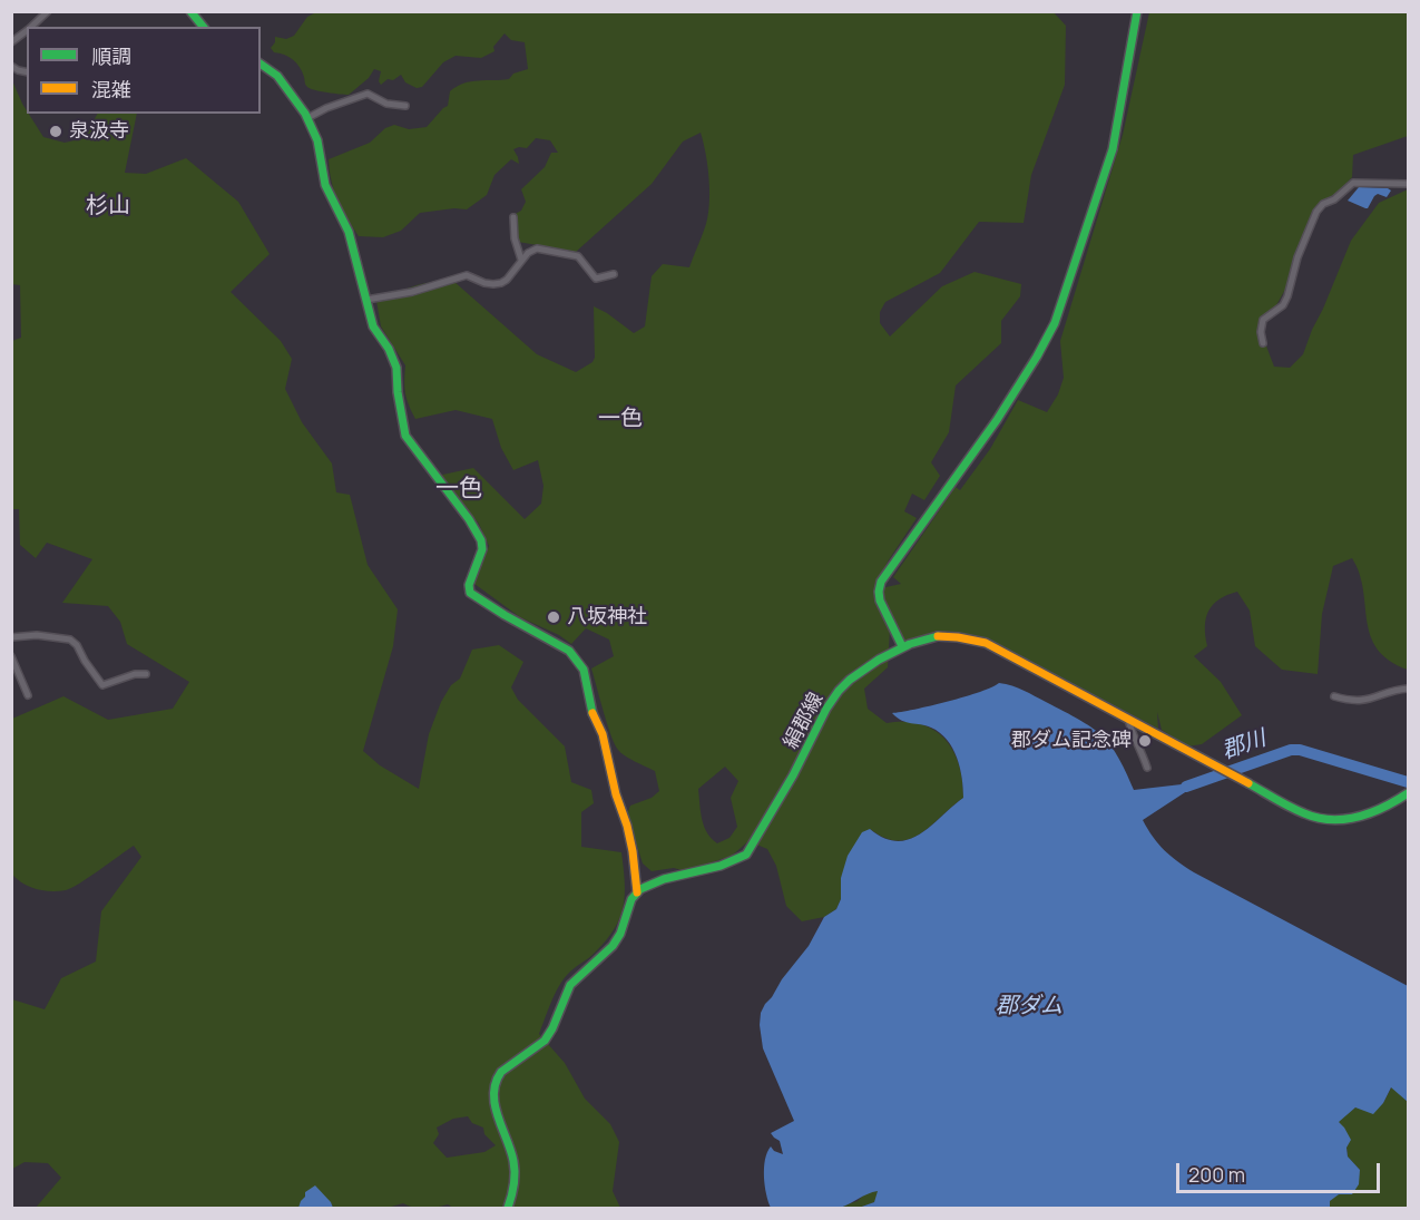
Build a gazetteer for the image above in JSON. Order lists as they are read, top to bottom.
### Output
{
  "streets": {
    "street": ["絹郡線"]
  },
  "districts": ["杉山", "一色", "一色"],
  "water": ["郡川", "郡ダム"],
  "places": ["泉汲寺", "八坂神社", "郡ダム記念碑"],
  "legend": ["順調", "混雑"],
  "scale_bar": "200 m"
}
